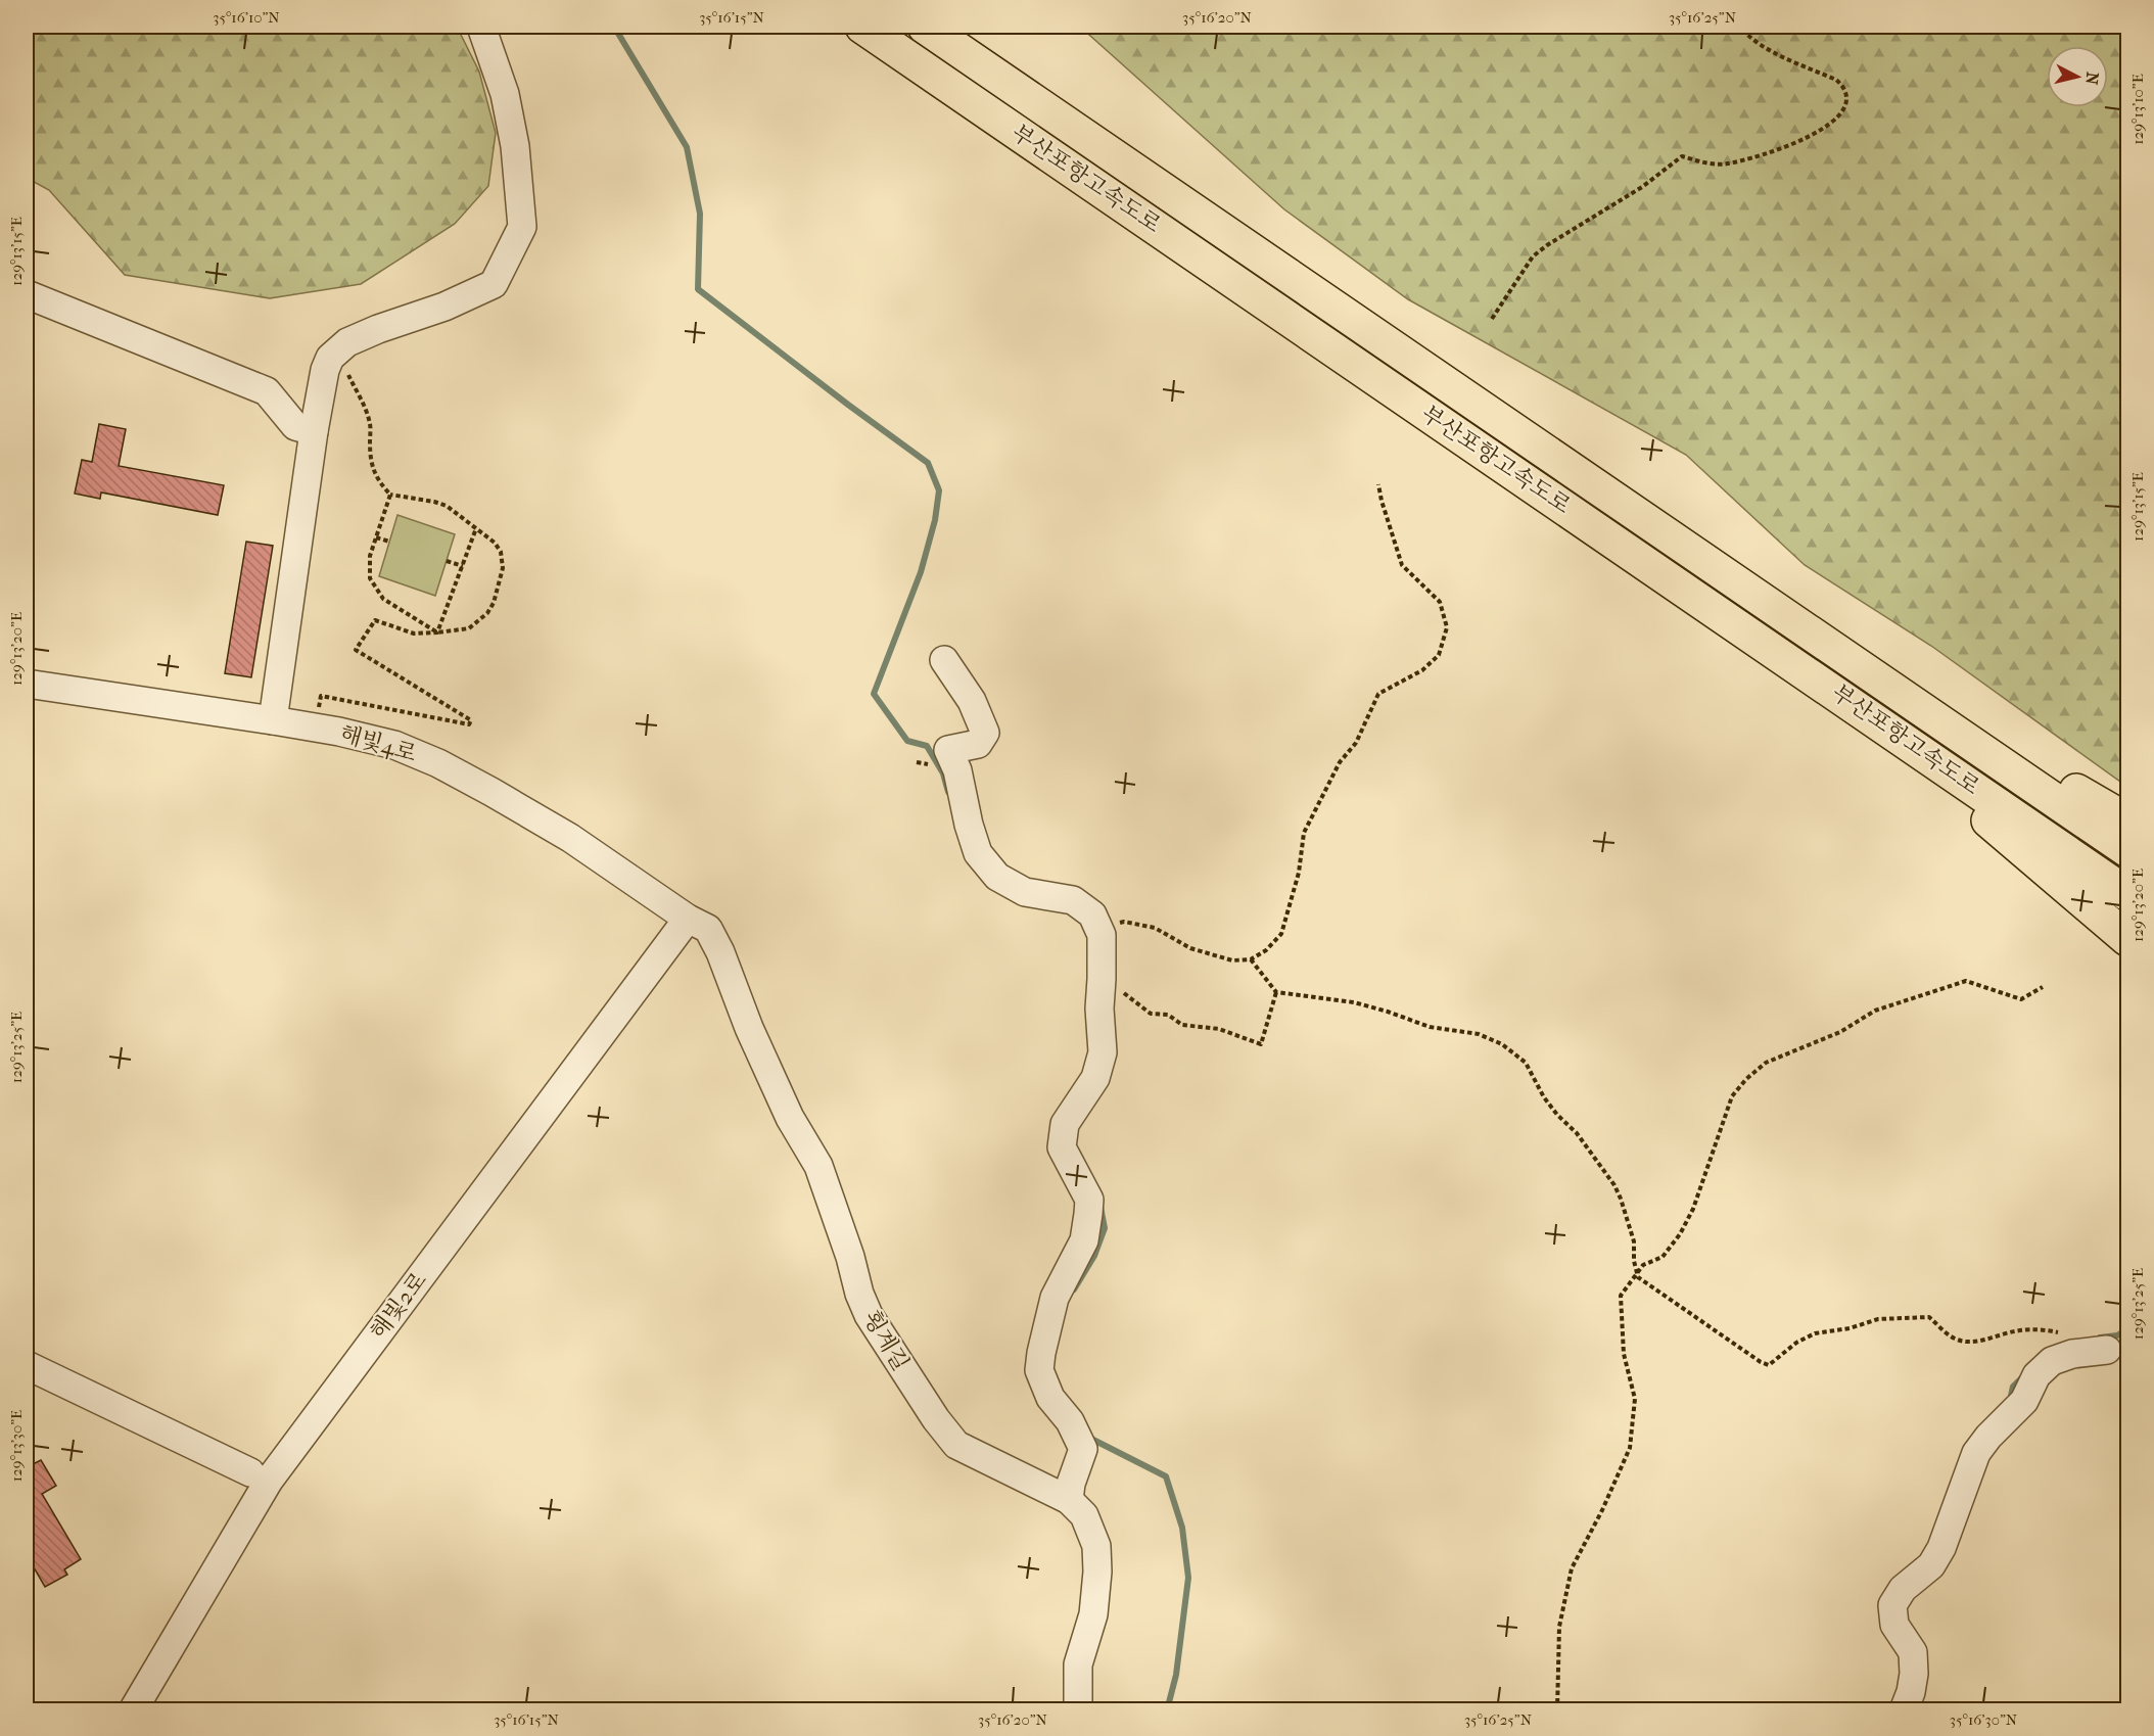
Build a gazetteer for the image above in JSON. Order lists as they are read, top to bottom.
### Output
{
  "streets": {
    "highway": ["부산포항고속도로"],
    "street": ["해빛4로", "해빛2로", "횡계길"]
  },
  "crossings": [
    ["해빛4로", "해빛2로"],
    ["해빛4로", "횡계길"],
    ["해빛2로", "횡계길"]
  ],
  "north": "right",
  "coordinates": [
    "35°16'10\"N",
    "35°16'15\"N",
    "35°16'20\"N",
    "35°16'25\"N",
    "129°13'10\"E",
    "129°13'15\"E",
    "129°13'20\"E",
    "129°13'25\"E",
    "129°13'30\"E",
    "35°16'30\"N"
  ]
}
